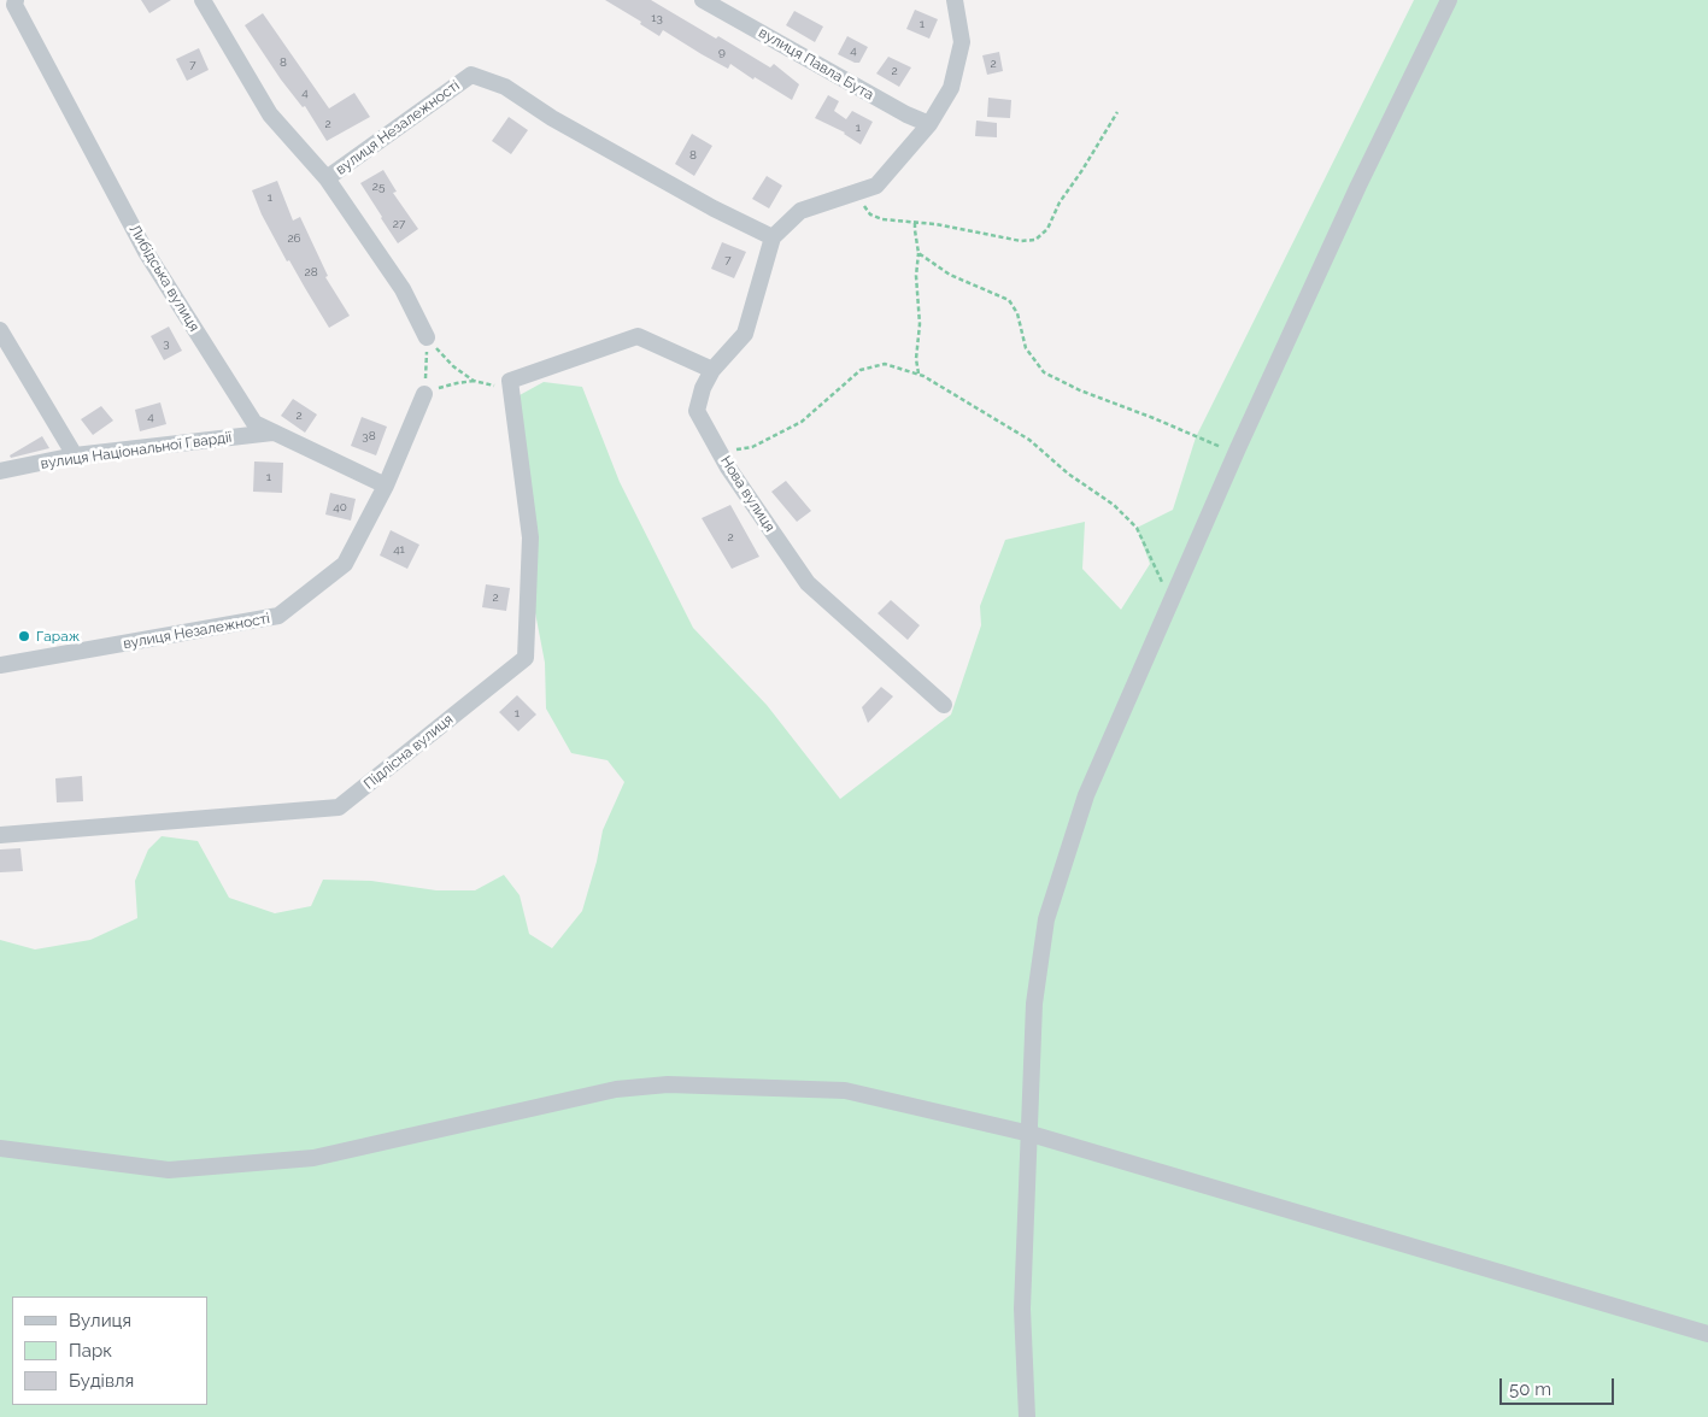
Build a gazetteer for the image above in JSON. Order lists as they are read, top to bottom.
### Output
{
  "streets": {
    "street": [
      "вулиця Павла Бута",
      "вулиця Незалежності",
      "Либідська вулиця",
      "вулиця Національної Гвардії",
      "Нова вулиця",
      "Підлісна вулиця"
    ]
  },
  "crossings": [
    ["вулиця Незалежності", "Либідська вулиця"],
    ["вулиця Незалежності", "Нова вулиця"],
    ["Либідська вулиця", "вулиця Національної Гвардії"]
  ],
  "places": ["Гараж"],
  "house_numbers": [
    "13",
    "1",
    "4",
    "9",
    "8",
    "2",
    "7",
    "2",
    "4",
    "2",
    "1",
    "8",
    "25",
    "1",
    "27",
    "26",
    "7",
    "28",
    "3",
    "2",
    "4",
    "38",
    "1",
    "40",
    "2",
    "41",
    "2",
    "1"
  ],
  "legend": ["Вулиця", "Парк", "Будівля"],
  "scale_bar": "50 m"
}
